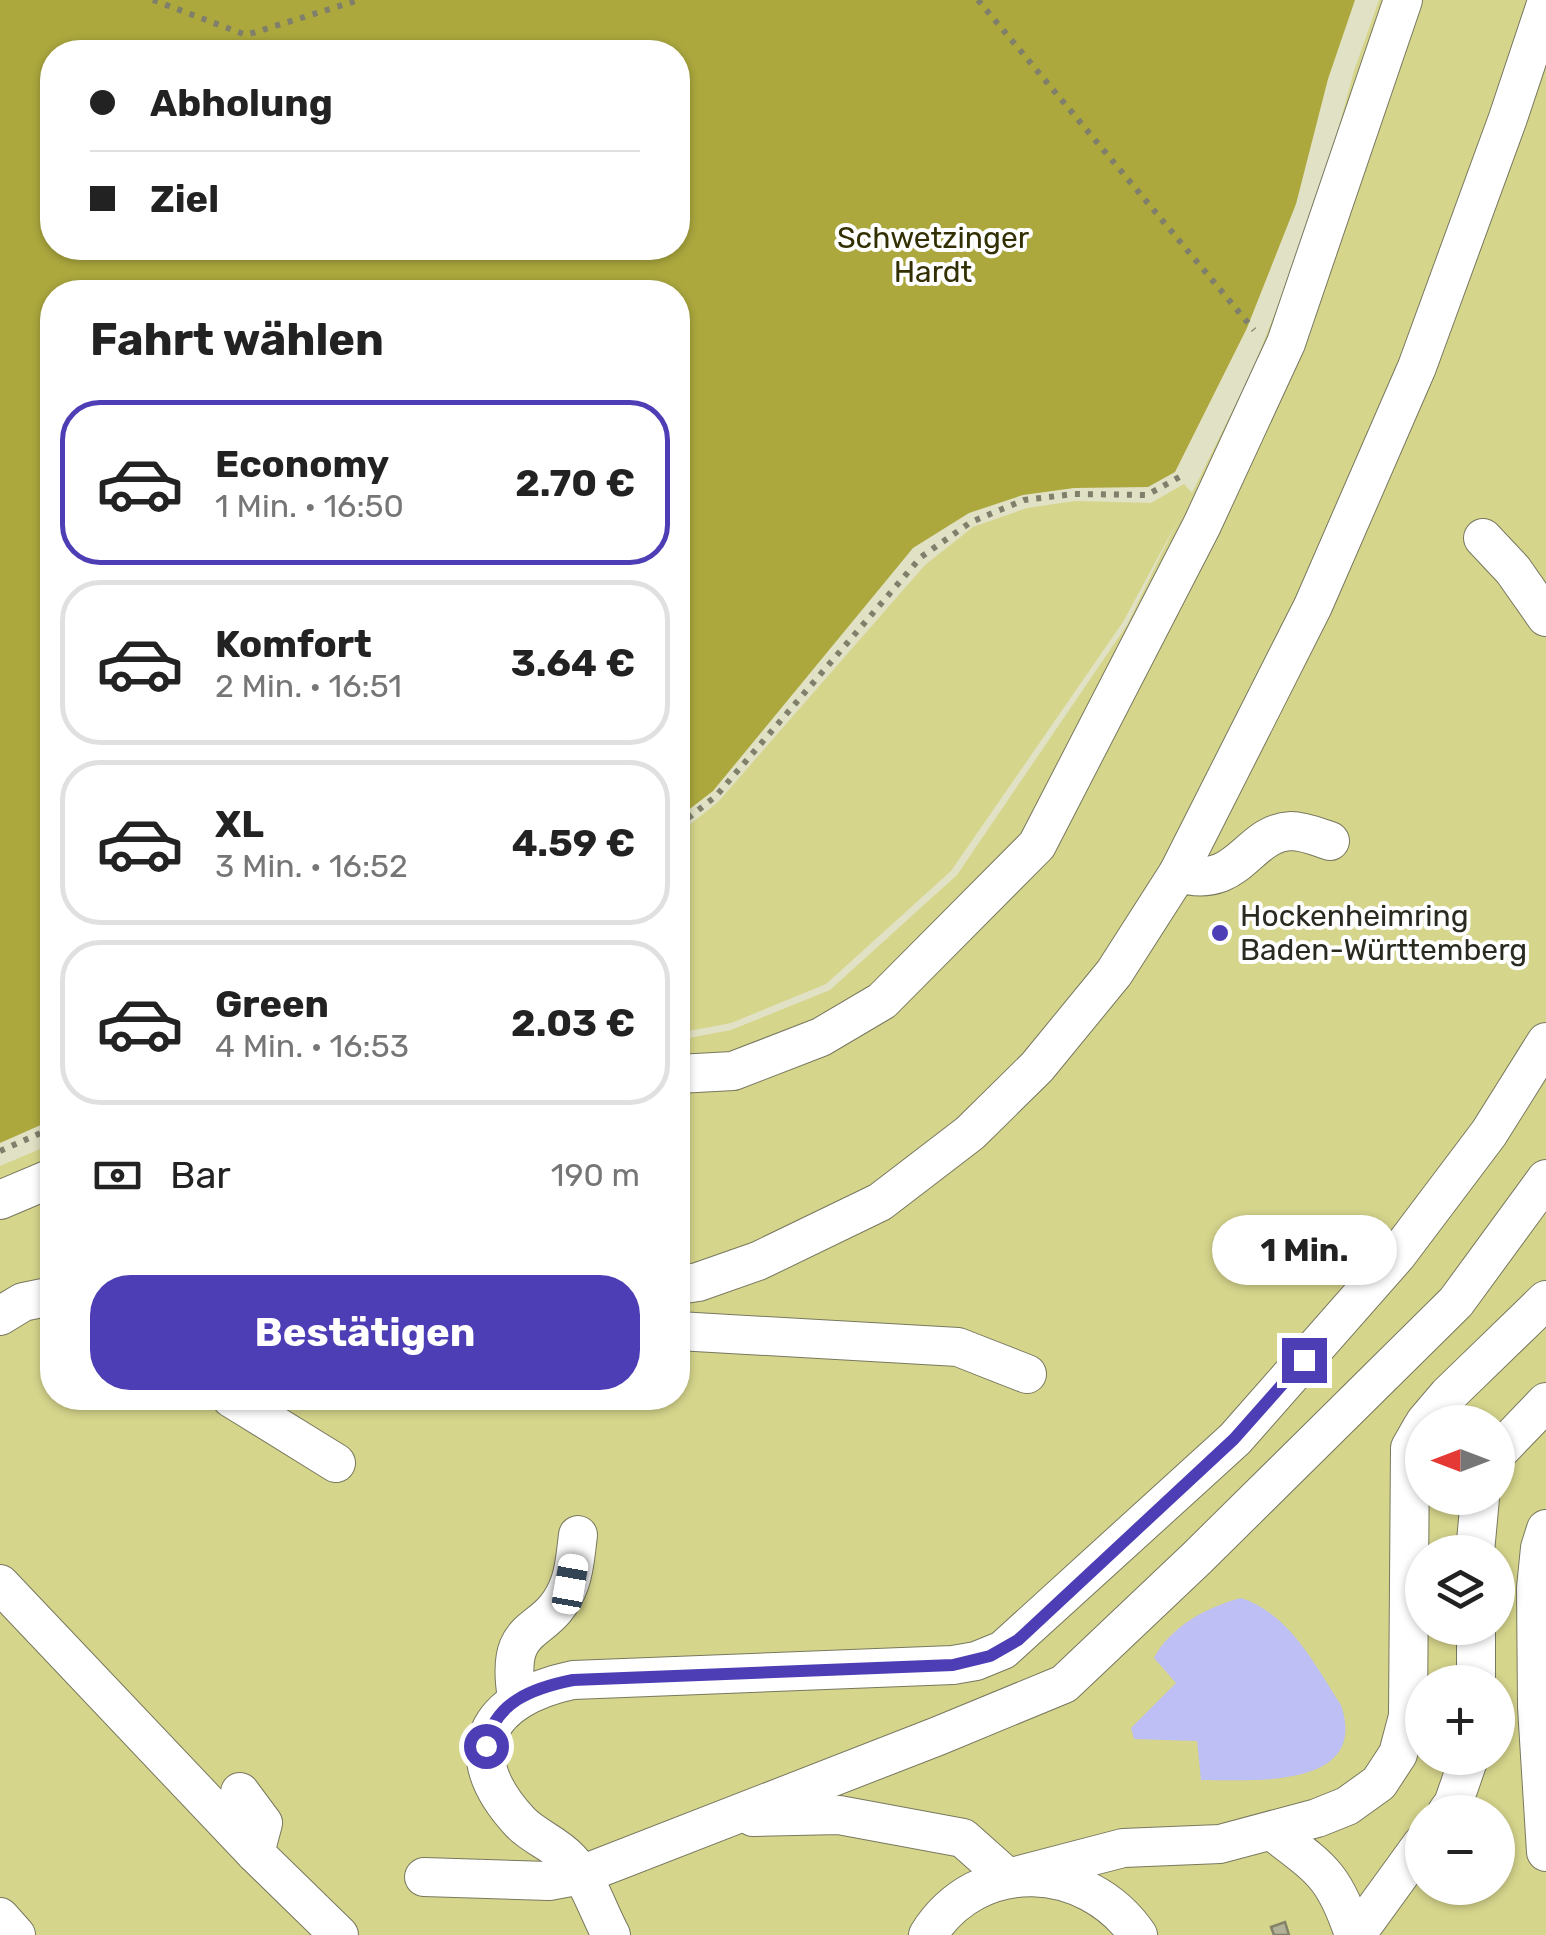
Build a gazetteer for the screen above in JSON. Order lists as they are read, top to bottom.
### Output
{
  "parks": ["Schwetzinger Hardt"],
  "places": ["Hockenheimring Baden-Württemberg"],
  "north": "left",
  "page": {
    "banner": ["Abholung", "Ziel"],
    "heading": "Fahrt wählen",
    "list": [
      {
        "name": "Economy",
        "note": "1 Min. · 16:50",
        "value": "2.70 €"
      },
      {
        "name": "Komfort",
        "note": "2 Min. · 16:51",
        "value": "3.64 €"
      },
      {
        "name": "XL",
        "note": "3 Min. · 16:52",
        "value": "4.59 €"
      },
      {
        "name": "Green",
        "note": "4 Min. · 16:53",
        "value": "2.03 €"
      }
    ],
    "pay": ["Bar", "190 m"],
    "bubble": "1 Min.",
    "buttons": "Bestätigen",
    "map_buttons": ["+", "−"]
  }
}
